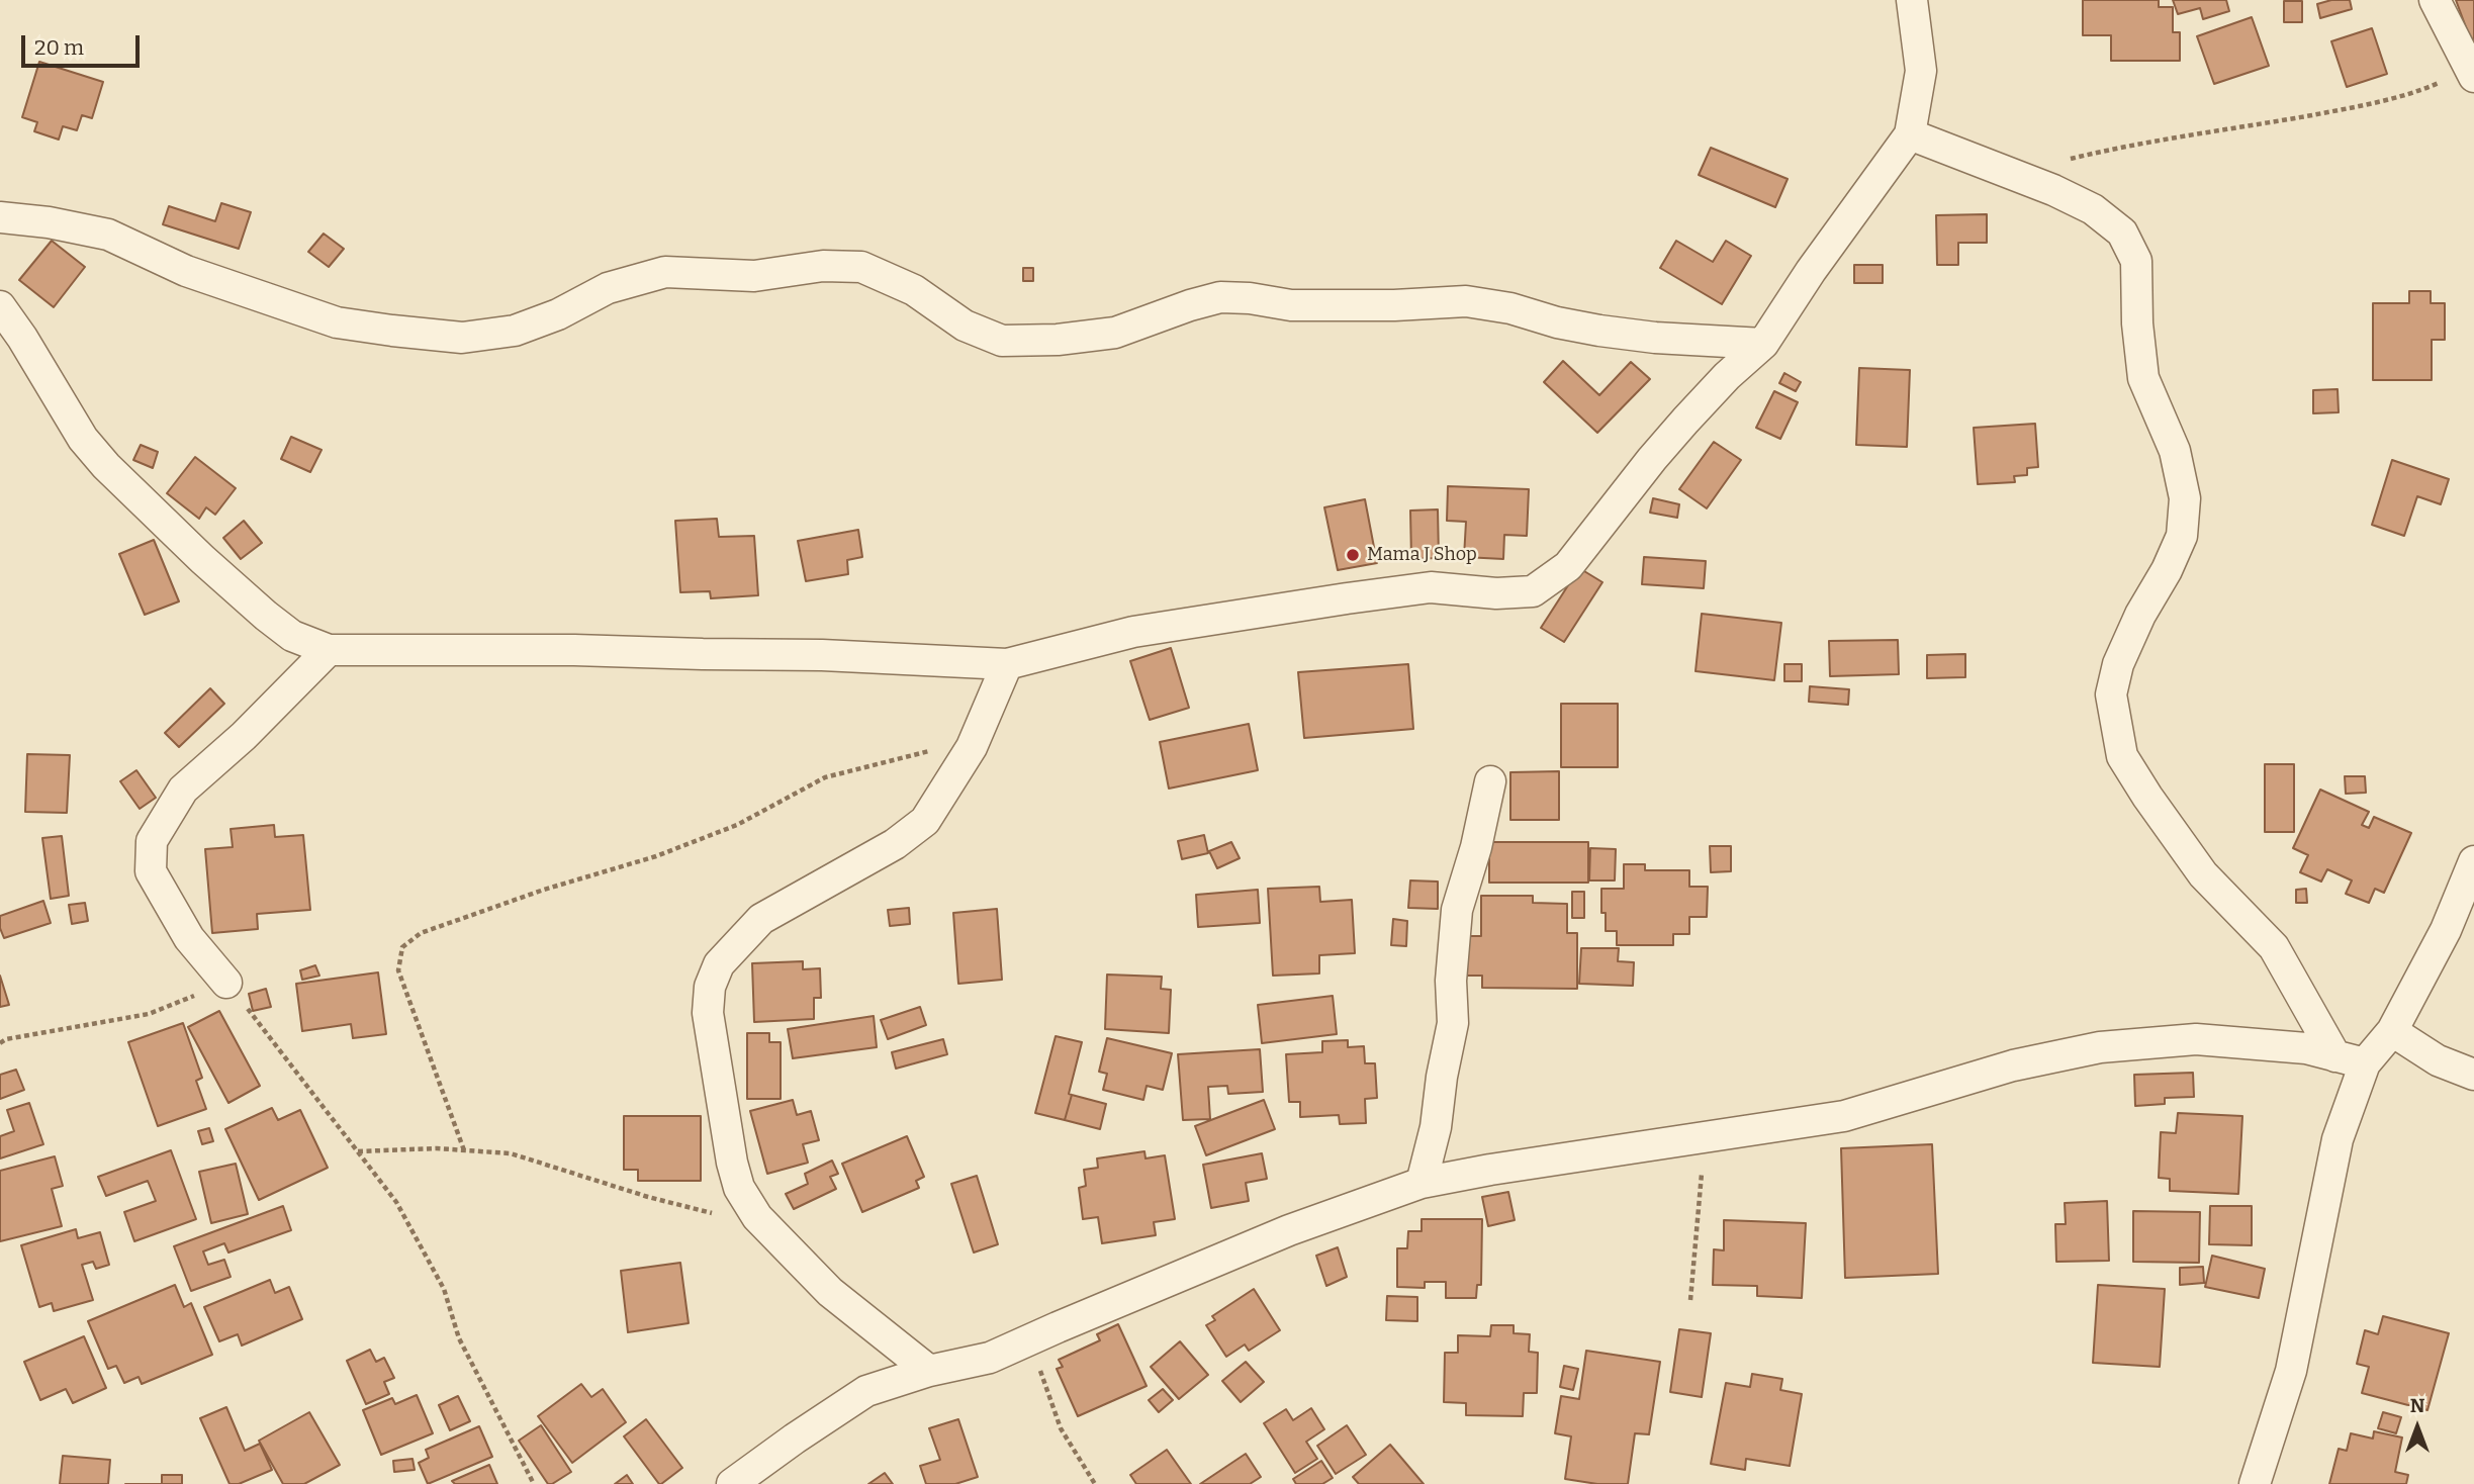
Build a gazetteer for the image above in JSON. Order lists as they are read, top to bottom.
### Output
{
  "places": ["Mama J Shop"],
  "scale_bar": "20 m",
  "north": "top"
}
